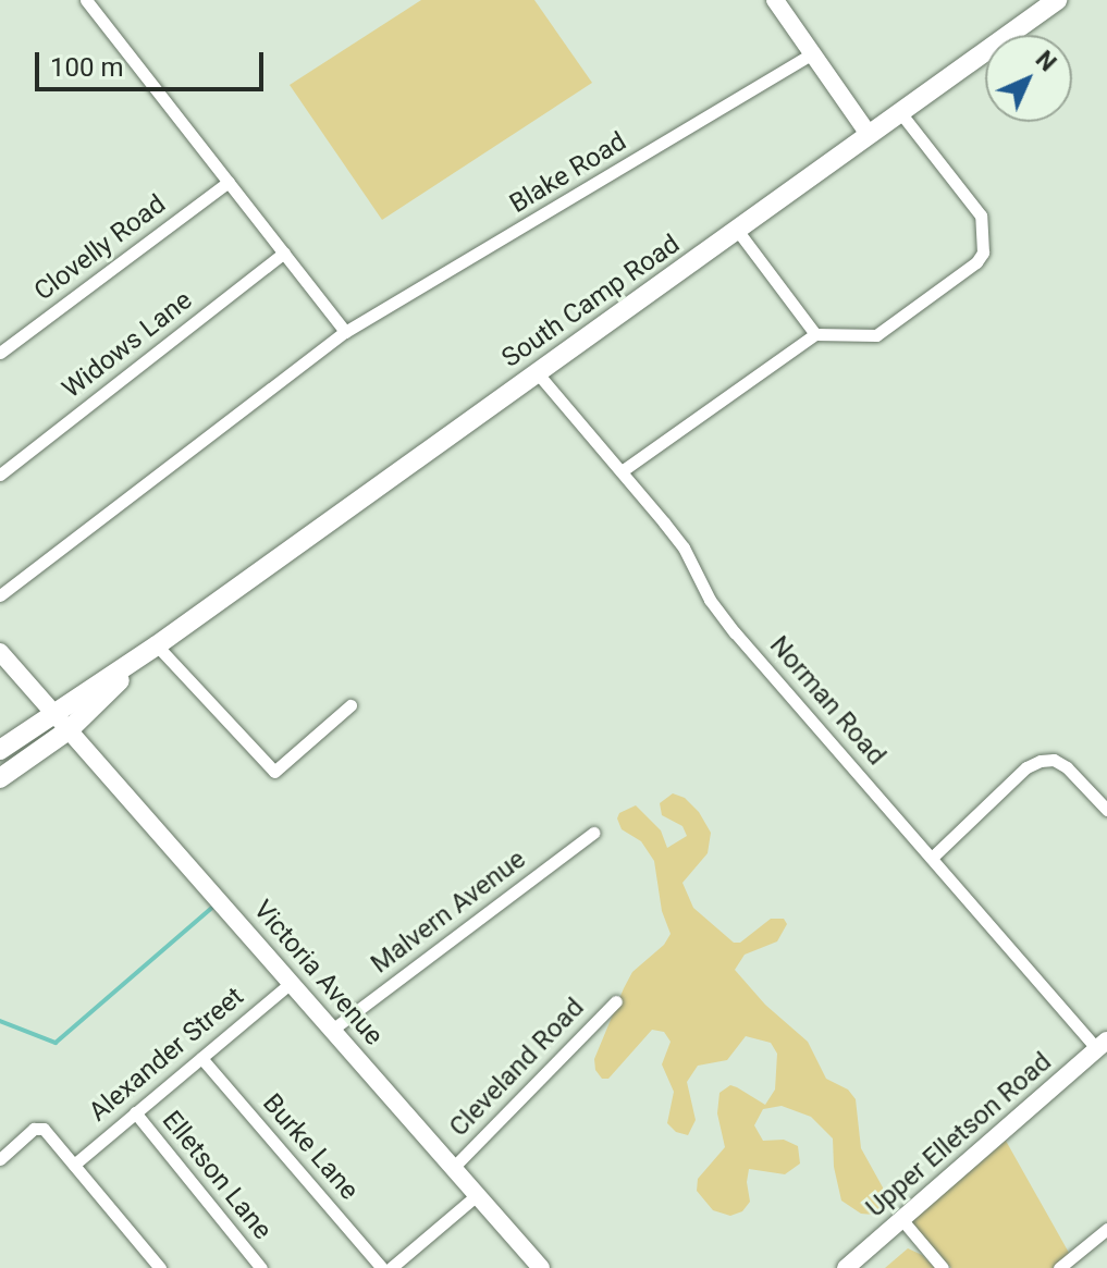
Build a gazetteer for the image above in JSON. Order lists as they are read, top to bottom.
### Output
{
  "streets": {
    "main road": ["South Camp Road", "Victoria Avenue", "Upper Elletson Road"],
    "street": [
      "Blake Road",
      "Clovelly Road",
      "Widows Lane",
      "Norman Road",
      "Malvern Avenue",
      "Alexander Street",
      "Cleveland Road",
      "Burke Lane",
      "Elletson Lane"
    ]
  },
  "crossings": [
    ["South Camp Road", "Norman Road"],
    ["South Camp Road", "Victoria Avenue"],
    ["Norman Road", "Upper Elletson Road"],
    ["Malvern Avenue", "Victoria Avenue"],
    ["Victoria Avenue", "Alexander Street"],
    ["Victoria Avenue", "Cleveland Road"],
    ["Alexander Street", "Burke Lane"],
    ["Alexander Street", "Elletson Lane"]
  ],
  "scale_bar": "100 m",
  "north": "top right"
}
